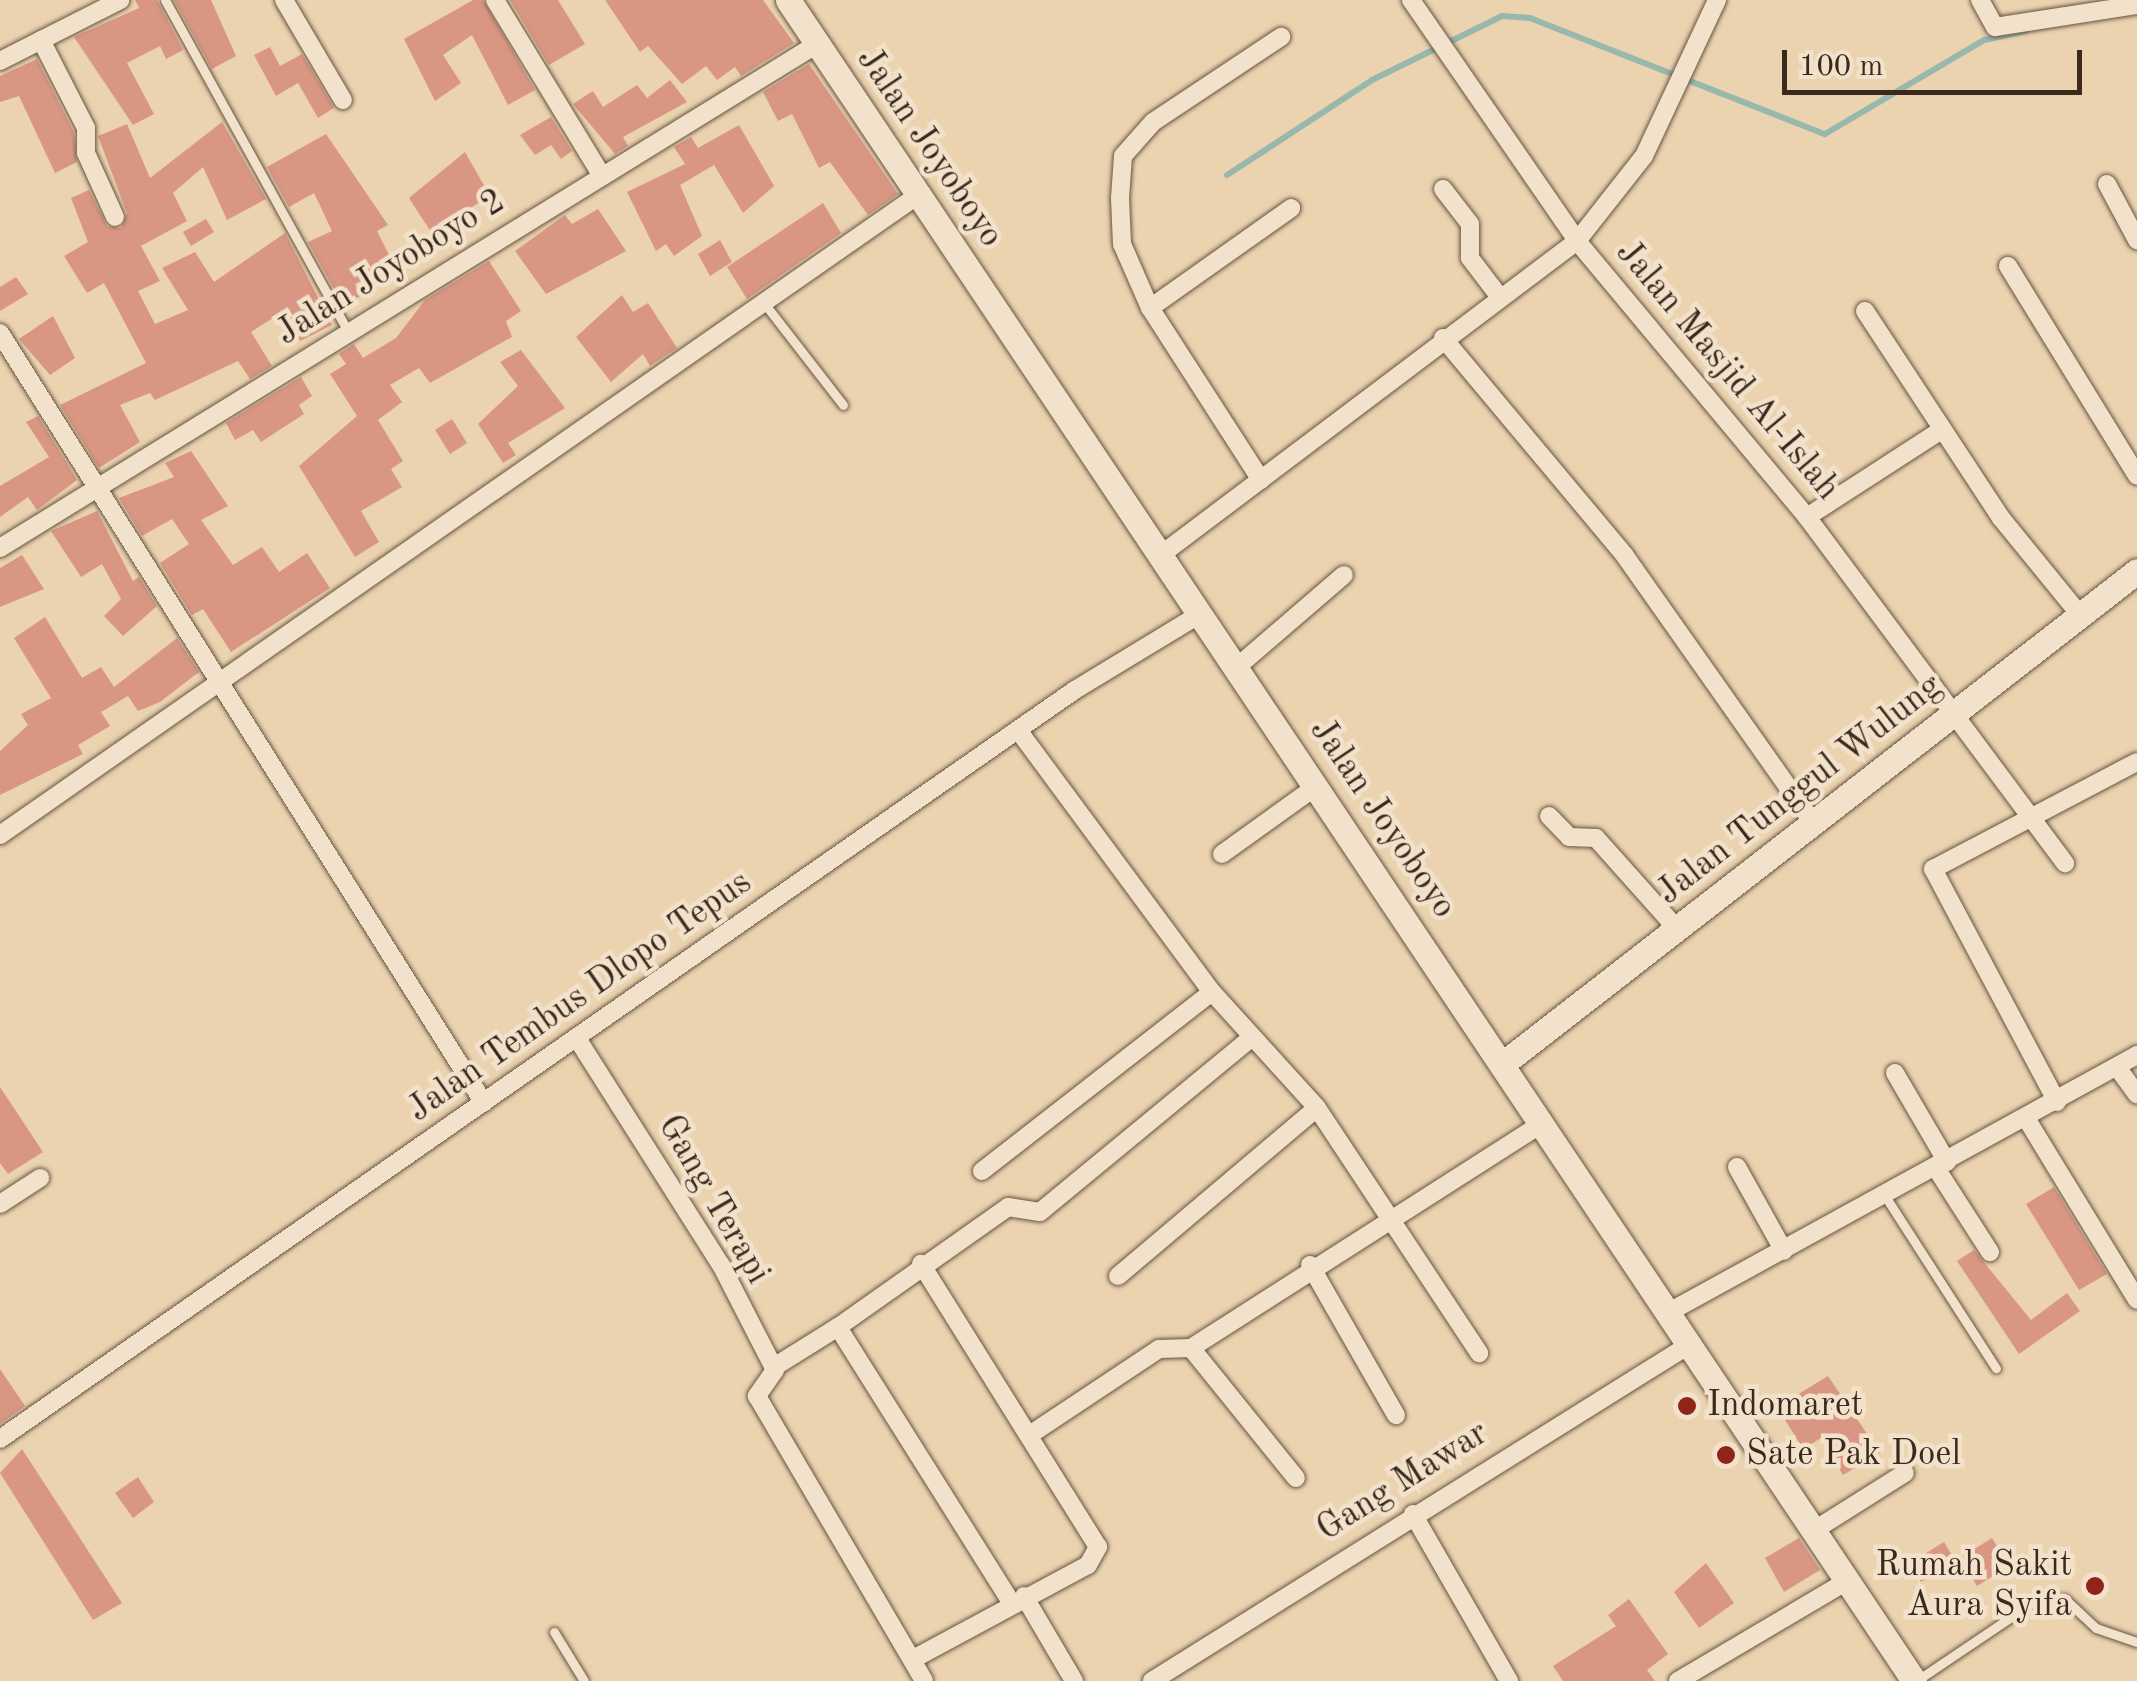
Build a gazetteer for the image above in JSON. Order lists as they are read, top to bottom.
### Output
{
  "streets": {
    "main road": ["Jalan Joyoboyo", "Jalan Tunggul Wulung"],
    "street": [
      "Jalan Joyoboyo 2",
      "Jalan Masjid Al-Islah",
      "Jalan Tembus Dlopo Tepus",
      "Gang Terapi",
      "Gang Mawar"
    ]
  },
  "crossings": [
    ["Jalan Joyoboyo", "Jalan Joyoboyo 2"],
    ["Jalan Joyoboyo", "Jalan Masjid Al-Islah"],
    ["Jalan Joyoboyo", "Jalan Tunggul Wulung"],
    ["Jalan Joyoboyo", "Jalan Tembus Dlopo Tepus"],
    ["Jalan Joyoboyo", "Gang Mawar"],
    ["Jalan Masjid Al-Islah", "Jalan Tunggul Wulung"],
    ["Jalan Tembus Dlopo Tepus", "Gang Terapi"]
  ],
  "places": ["Indomaret", "Sate Pak Doel", "Rumah Sakit Aura Syifa"],
  "scale_bar": "100 m"
}
